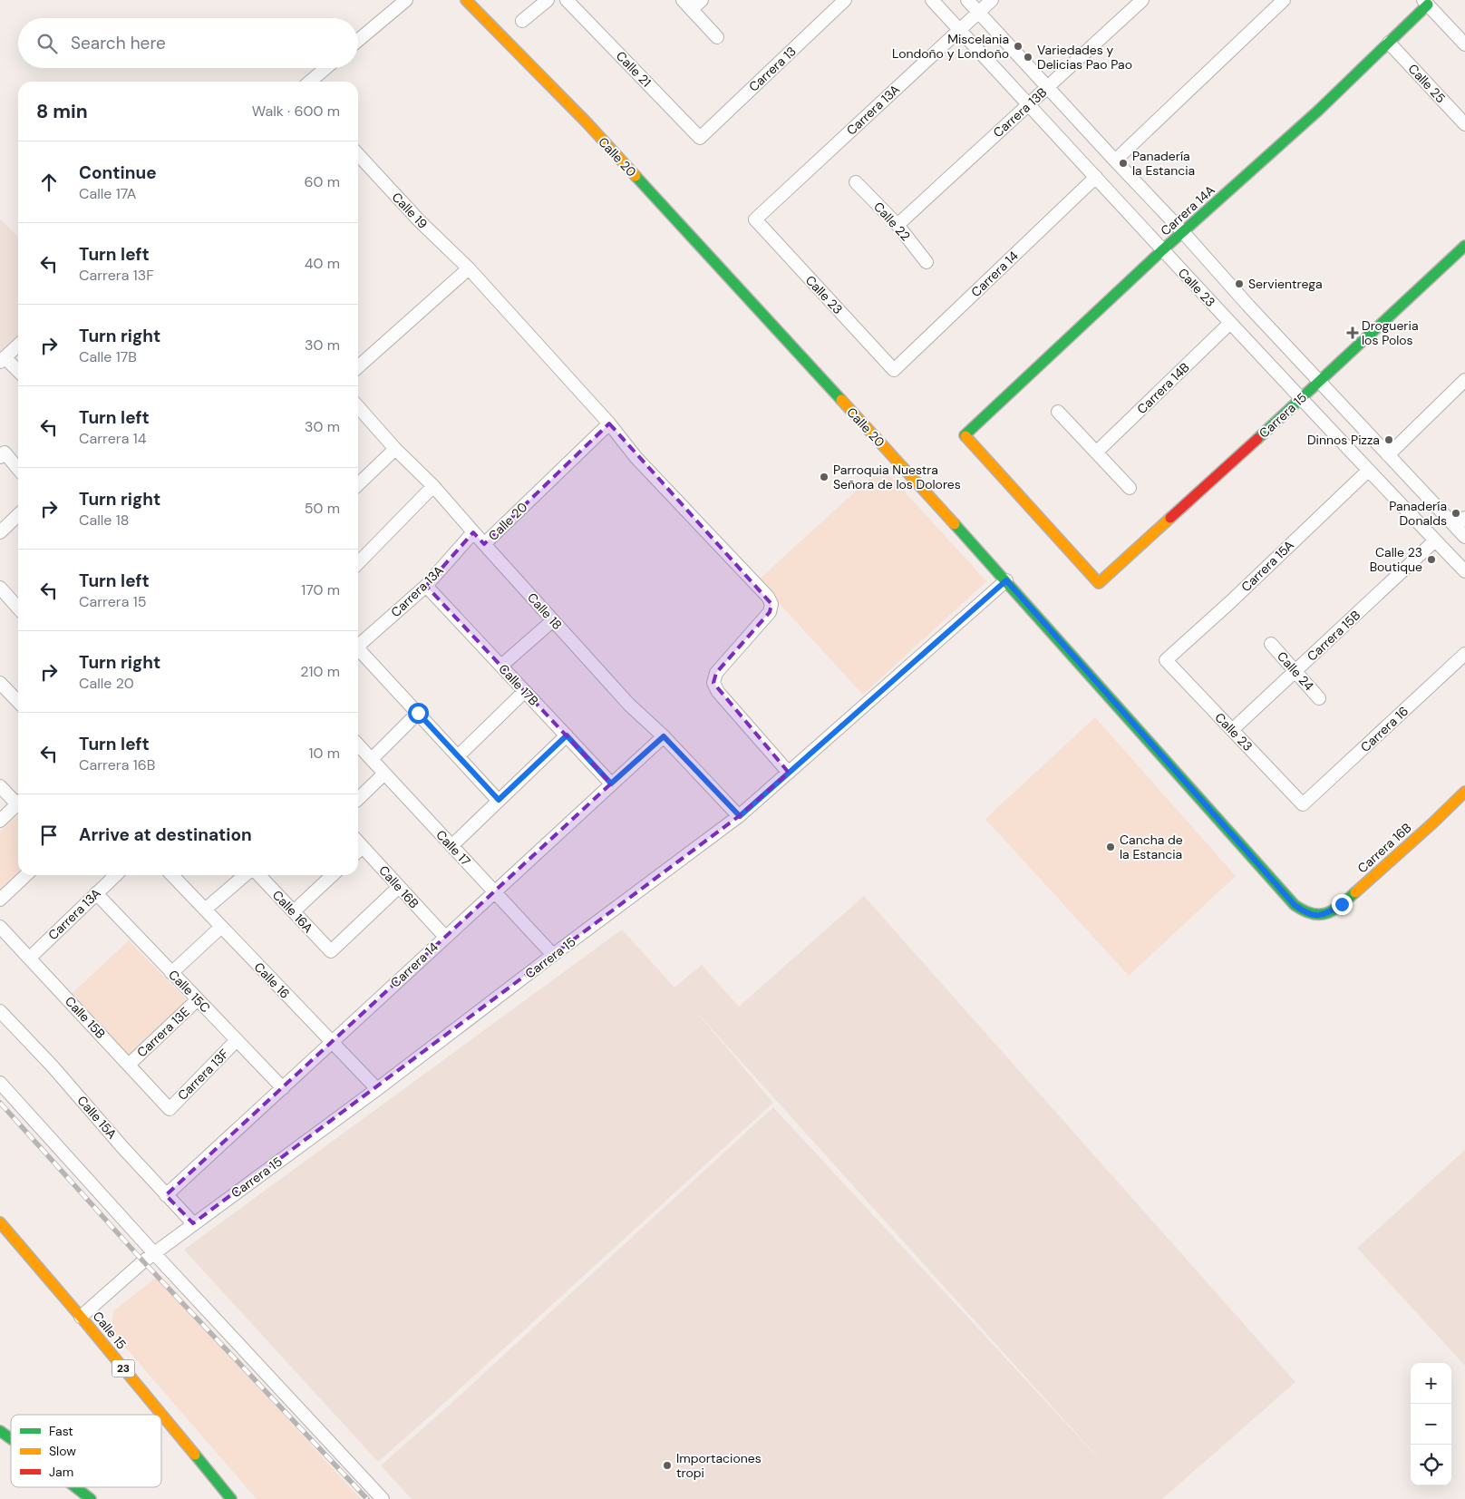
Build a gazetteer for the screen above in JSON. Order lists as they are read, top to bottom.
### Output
{
  "streets": {
    "street": [
      "Calle 21",
      "Carrera 13",
      "Calle 25",
      "Carrera 13A",
      "Carrera 13B",
      "Calle 20",
      "Calle 19",
      "Carrera 14A",
      "Calle 22",
      "Carrera 14",
      "Calle 23",
      "Carrera 14B",
      "Carrera 15",
      "Carrera 15A",
      "Calle 18",
      "Carrera 15B",
      "Calle 24",
      "Calle 17B",
      "Carrera 16",
      "Calle 17",
      "Carrera 16B",
      "Calle 16B",
      "Calle 16A",
      "Calle 16",
      "Calle 15C",
      "Calle 15B",
      "Carrera 13E",
      "Carrera 13F",
      "Calle 15A",
      "Calle 15",
      "23"
    ]
  },
  "crossings": [
    ["Calle 21", "Carrera 13"],
    ["Calle 25", "Carrera 14A"],
    ["Carrera 13A", "Calle 23"],
    ["Carrera 13A", "Calle 18"],
    ["Carrera 13A", "Calle 17B"],
    ["Carrera 13A", "Calle 15C"],
    ["Carrera 13A", "Calle 15B"],
    ["Carrera 13B", "Calle 22"],
    ["Carrera 13B", "Calle 23"],
    ["Calle 20", "Calle 19"],
    ["Calle 20", "Carrera 15"],
    ["Calle 20", "Calle 18"],
    ["Calle 20", "Carrera 16B"],
    ["Carrera 14A", "Calle 23"],
    ["Carrera 14A", "Carrera 15"],
    ["Carrera 14", "Calle 23"],
    ["Carrera 14", "Calle 18"],
    ["Carrera 14", "Calle 17B"],
    ["Carrera 14", "Calle 17"],
    ["Carrera 14", "Calle 16B"],
    ["Carrera 14", "Calle 16"],
    ["Carrera 14", "Calle 15C"],
    ["Carrera 14", "Calle 15A"],
    ["Calle 23", "Carrera 14B"],
    ["Calle 23", "Carrera 15"],
    ["Calle 23", "Carrera 15A"],
    ["Calle 23", "Carrera 15B"],
    ["Calle 23", "Carrera 16"],
    ["Carrera 15", "Calle 18"],
    ["Carrera 15", "Calle 17"],
    ["Carrera 15", "Calle 16"],
    ["Carrera 15", "Calle 15A"],
    ["Carrera 15", "Calle 15"],
    ["Carrera 15B", "Calle 24"],
    ["Calle 16B", "Calle 16A"],
    ["Calle 15C", "Carrera 13E"],
    ["Calle 15C", "Carrera 13F"],
    ["Calle 15B", "Carrera 13E"],
    ["Calle 15B", "Carrera 13F"]
  ],
  "places": {
    "other": [
      "Miscelania Londoño y Londoño",
      "Variedades y Delicias Pao Pao",
      "Panadería la Estancia",
      "Servientrega",
      "Dinnos Pizza",
      "Parroquia Nuestra Señora de los Dolores",
      "Panadería Donalds",
      "Calle 23 Boutique",
      "Cancha de la Estancia",
      "Importaciones tropi"
    ],
    "health": ["Drogueria los Polos"]
  },
  "legend": ["Fast", "Slow", "Jam"],
  "page": {
    "search": "Search here",
    "heading": ["8 min", "Walk · 600 m"],
    "list": [
      ["Continue", "Calle 17A", "60 m"],
      ["Turn left", "Carrera 13F", "40 m"],
      ["Turn right", "Calle 17B", "30 m"],
      ["Turn left", "Carrera 14", "30 m"],
      ["Turn right", "Calle 18", "50 m"],
      ["Turn left", "Carrera 15", "170 m"],
      ["Turn right", "Calle 20", "210 m"],
      ["Turn left", "Carrera 16B", "10 m"],
      "Arrive at destination"
    ],
    "map_buttons": ["+", "−"]
  }
}
